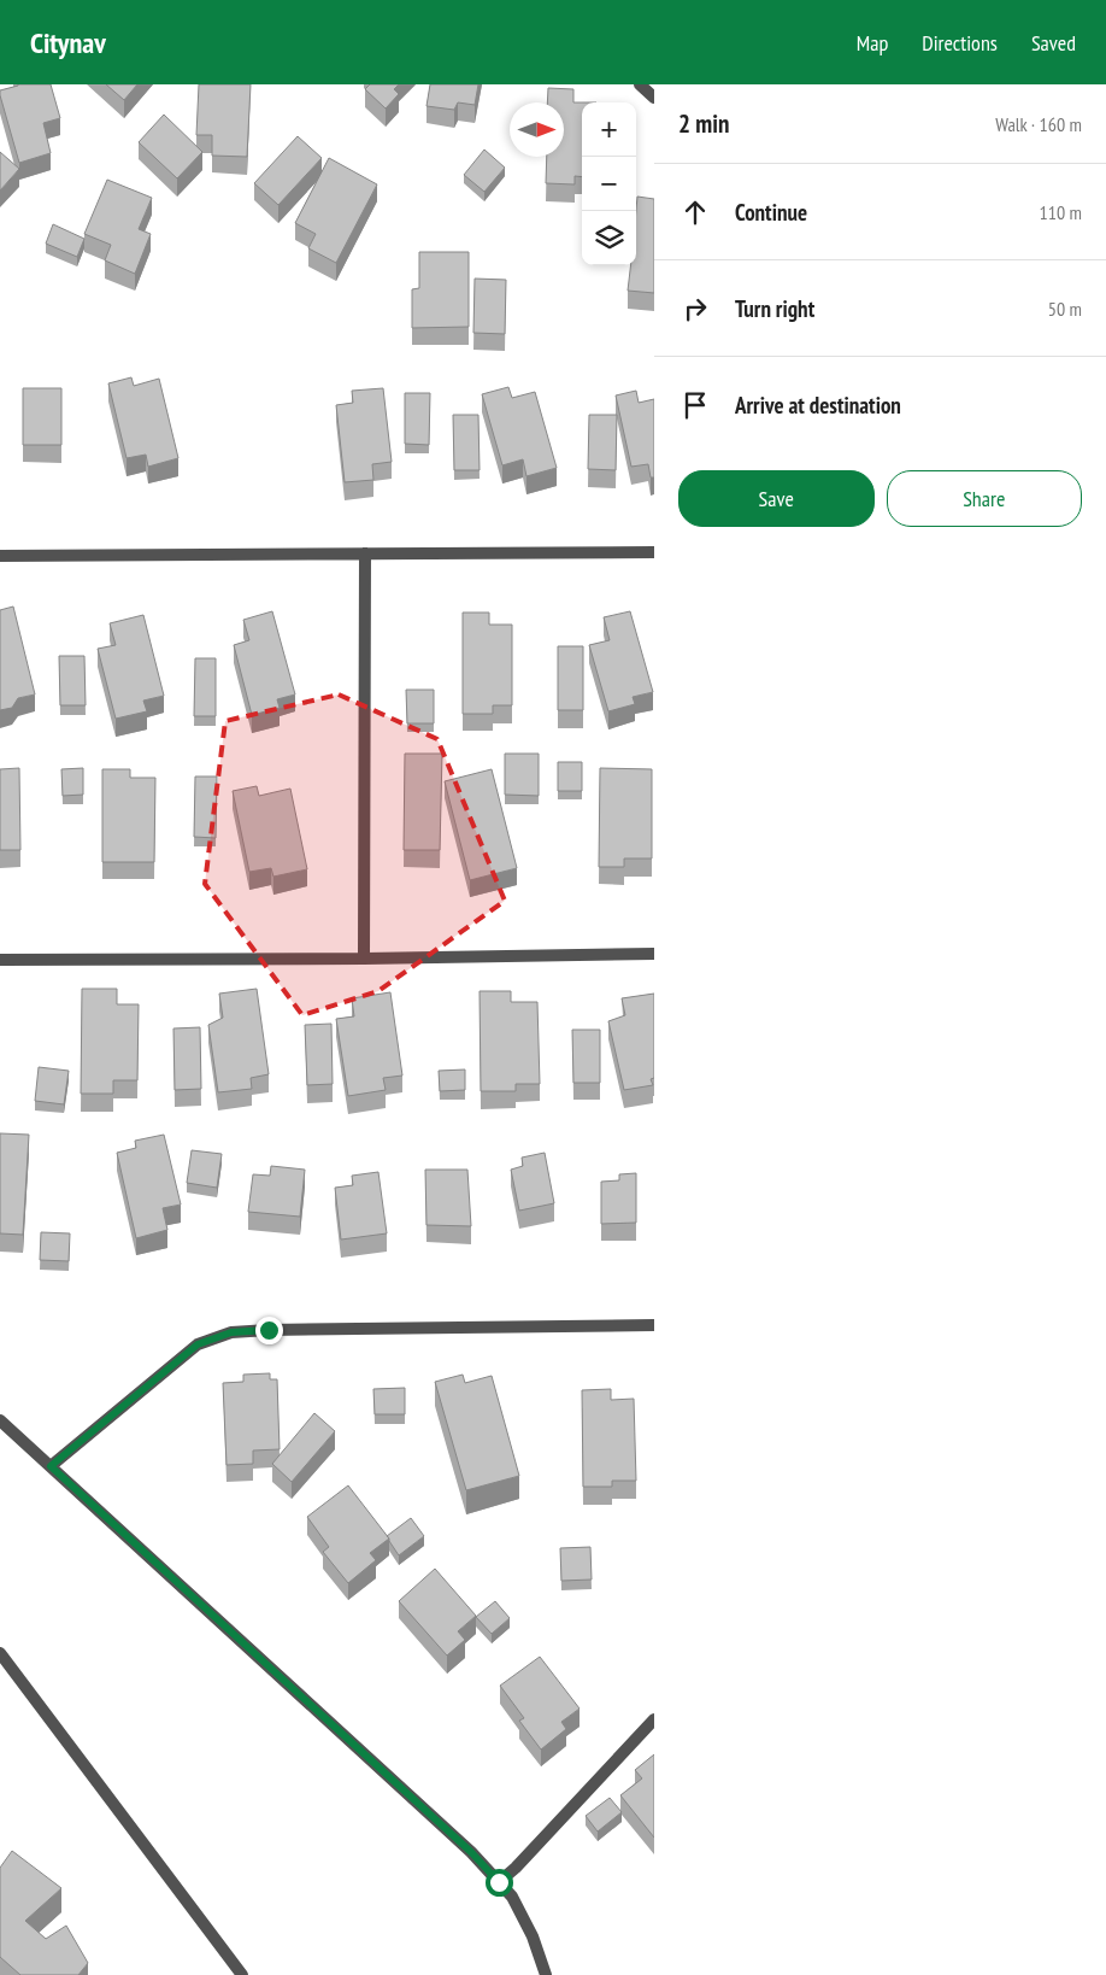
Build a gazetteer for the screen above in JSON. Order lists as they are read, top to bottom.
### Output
{
  "north": "right",
  "page": {
    "header": "Citynav",
    "nav": ["Map", "Directions", "Saved"],
    "heading": ["2 min", "Walk · 160 m"],
    "map_buttons": ["+", "−"],
    "list": [
      ["Continue", "110 m"],
      ["Turn right", "50 m"],
      "Arrive at destination"
    ],
    "buttons": ["Save", "Share"]
  }
}
